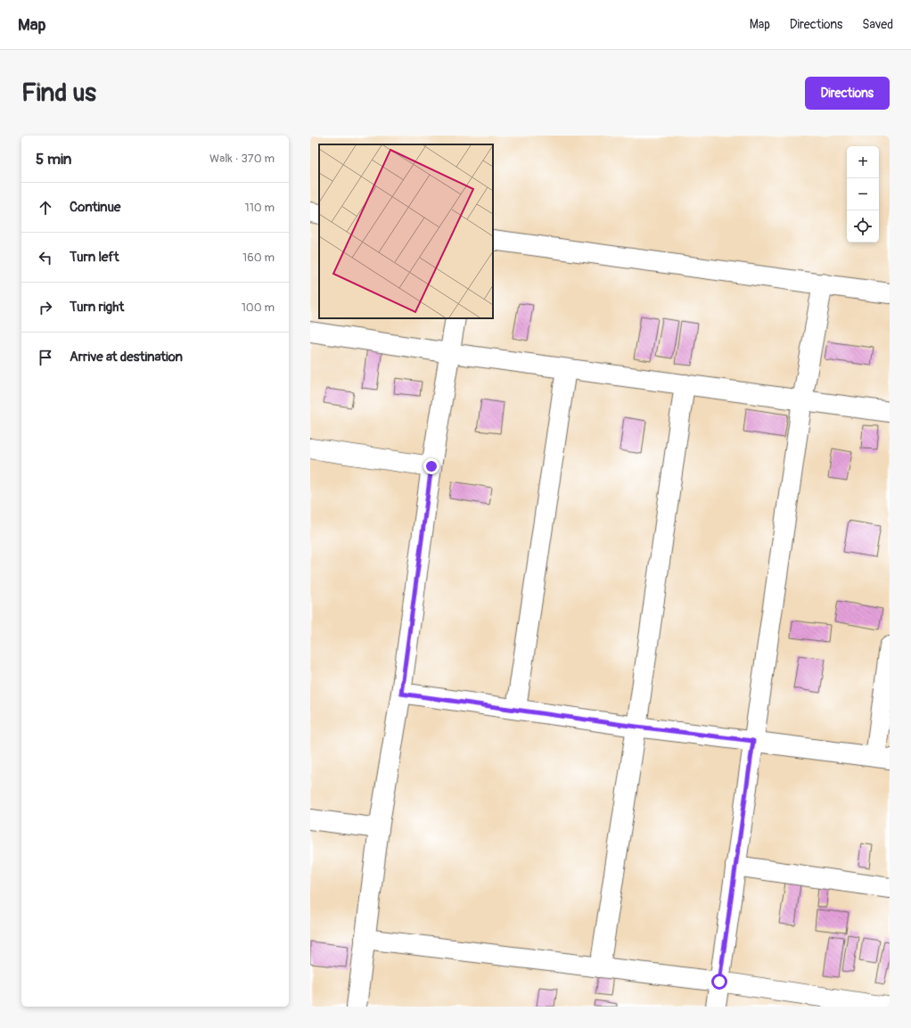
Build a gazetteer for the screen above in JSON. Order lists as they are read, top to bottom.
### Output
{
  "page": {
    "header": "Map",
    "nav": ["Map", "Directions", "Saved"],
    "buttons": "Directions",
    "title": "Find us",
    "heading": ["5 min", "Walk · 370 m"],
    "map_buttons": ["+", "−"],
    "list": [
      ["Continue", "110 m"],
      ["Turn left", "160 m"],
      ["Turn right", "100 m"],
      "Arrive at destination"
    ]
  }
}
